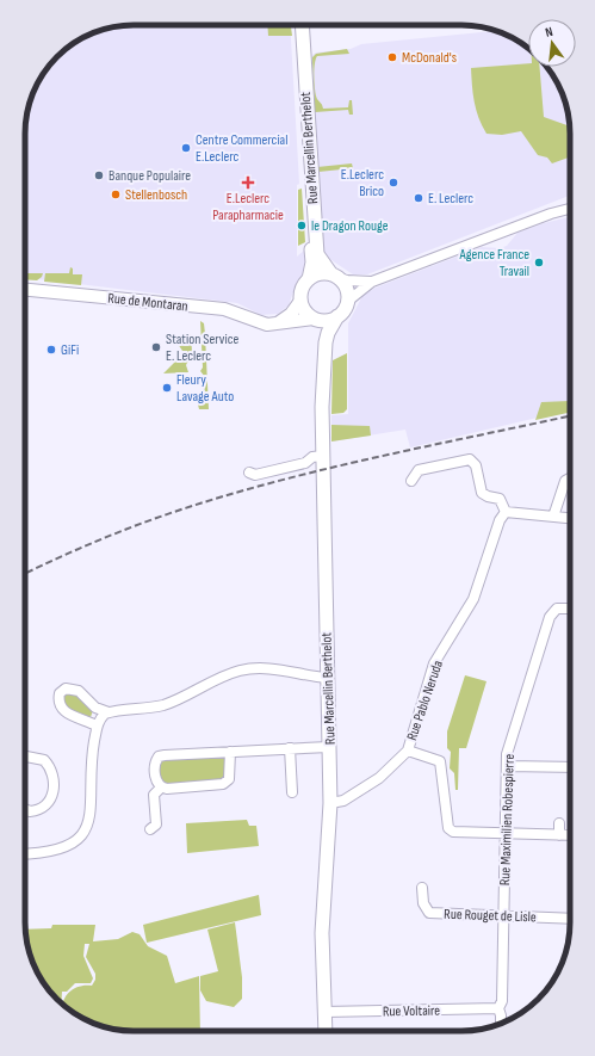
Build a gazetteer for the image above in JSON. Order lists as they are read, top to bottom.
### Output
{
  "streets": {
    "main road": ["Rue Marcellin Berthelot"],
    "street": [
      "Rue de Montaran",
      "Rue Pablo Neruda",
      "Rue Maximilien Robespierre",
      "Rue Rouget de Lisle",
      "Rue Voltaire"
    ]
  },
  "crossings": [
    ["Rue Marcellin Berthelot", "Rue de Montaran"],
    ["Rue Marcellin Berthelot", "Rue Pablo Neruda"],
    ["Rue Marcellin Berthelot", "Rue Voltaire"],
    ["Rue Maximilien Robespierre", "Rue Rouget de Lisle"],
    ["Rue Maximilien Robespierre", "Rue Voltaire"]
  ],
  "places": {
    "other": [
      "McDonald's",
      "Centre Commercial E.Leclerc",
      "Banque Populaire",
      "E.Leclerc Brico",
      "Stellenbosch",
      "E. Leclerc",
      "le Dragon Rouge",
      "Agence France Travail",
      "Station Service E. Leclerc",
      "GiFi",
      "Fleury Lavage Auto"
    ],
    "health": ["E.Leclerc Parapharmacie"]
  },
  "north": "top"
}
